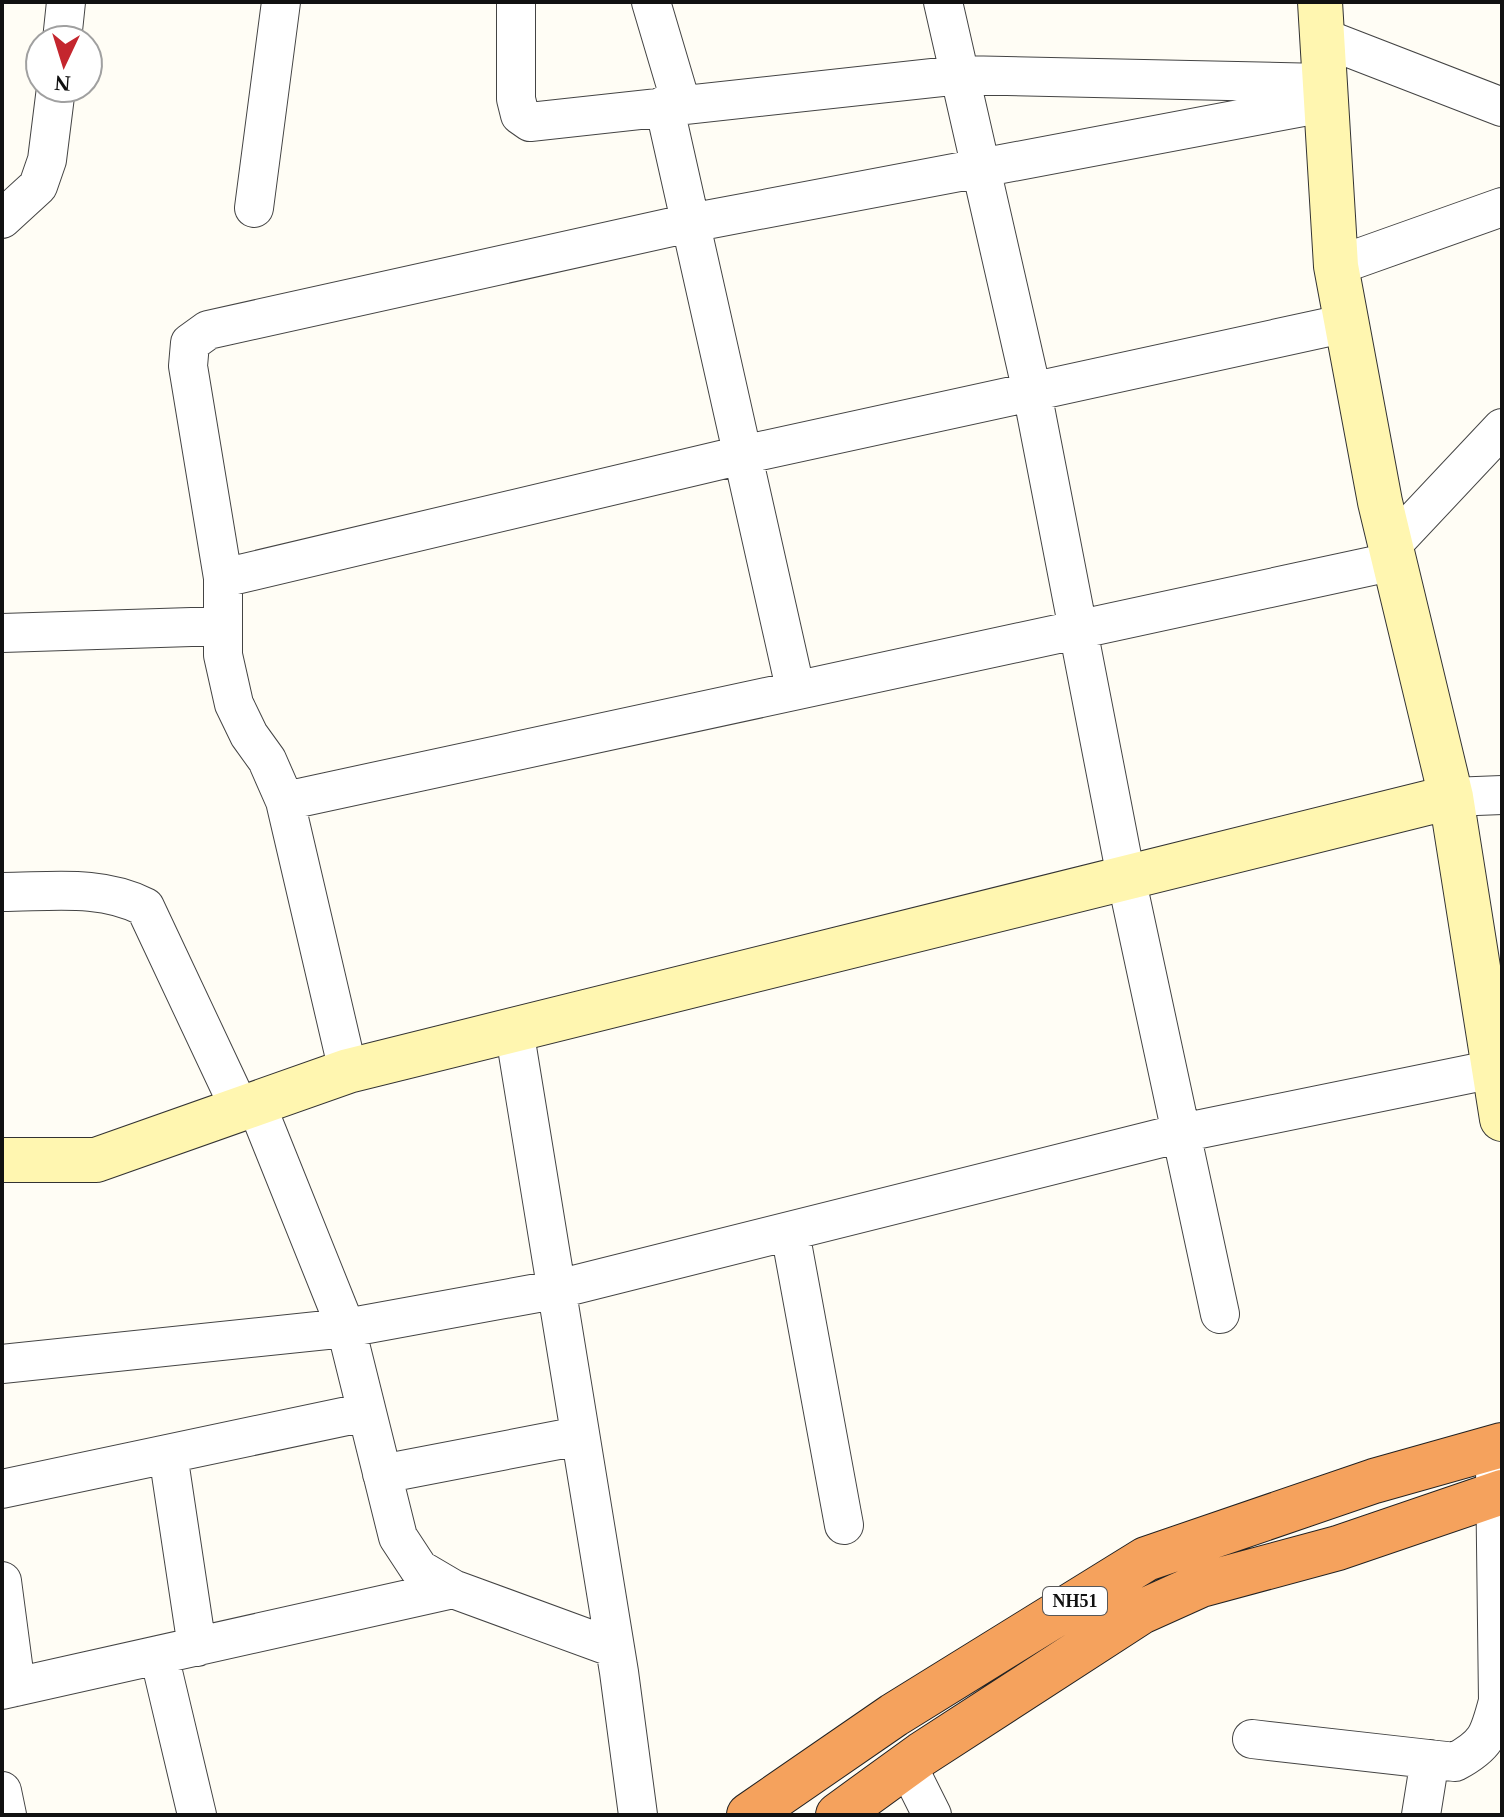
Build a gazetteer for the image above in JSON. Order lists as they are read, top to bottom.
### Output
{
  "streets": {
    "highway": ["NH51"]
  },
  "north": "bottom"
}
